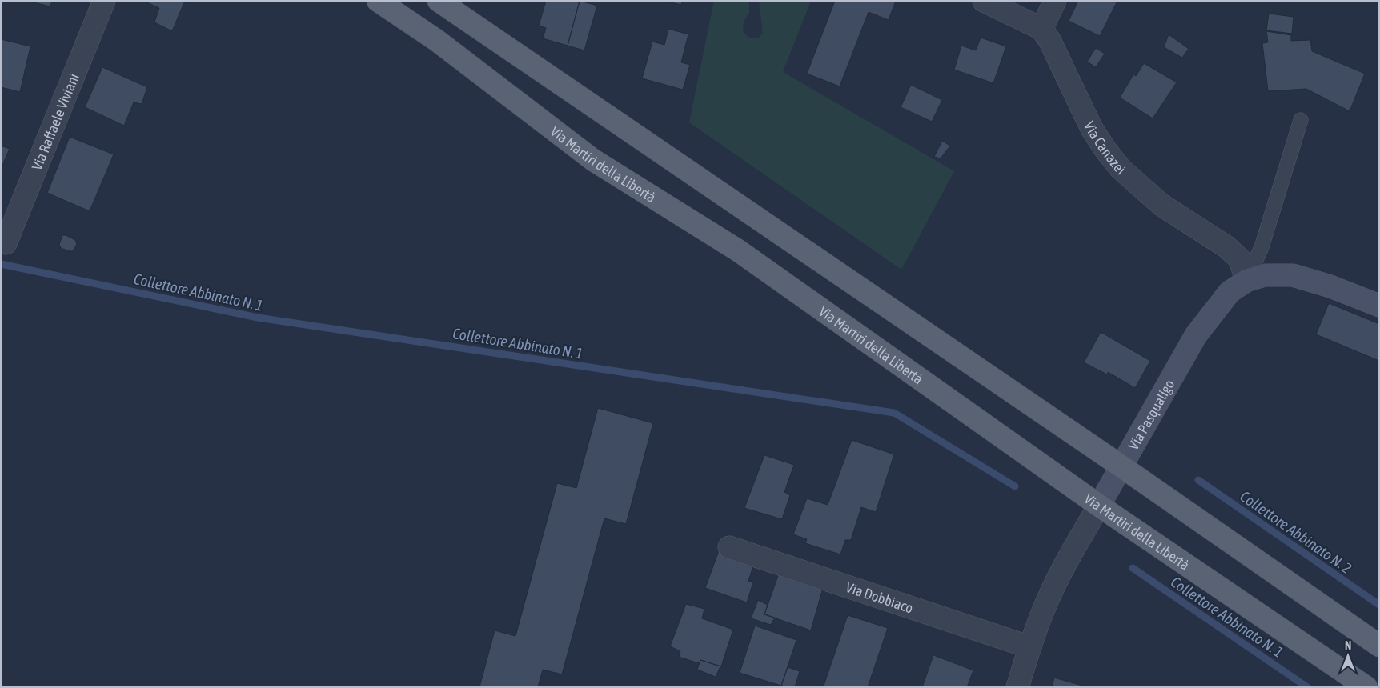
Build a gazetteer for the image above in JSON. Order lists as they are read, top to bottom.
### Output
{
  "streets": {
    "main road": ["Via Martiri della Libertà"],
    "street": [
      "Via Raffaele Viviani",
      "Via Canazei",
      "Via Pasqualigo",
      "Via Dobbiaco"
    ]
  },
  "crossings": [
    ["Via Canazei", "Via Pasqualigo"],
    ["Via Martiri della Libertà", "Via Pasqualigo"],
    ["Via Pasqualigo", "Via Dobbiaco"]
  ],
  "water": ["Collettore Abbinato N. 1", "Collettore Abbinato N. 2"],
  "north": "top"
}
